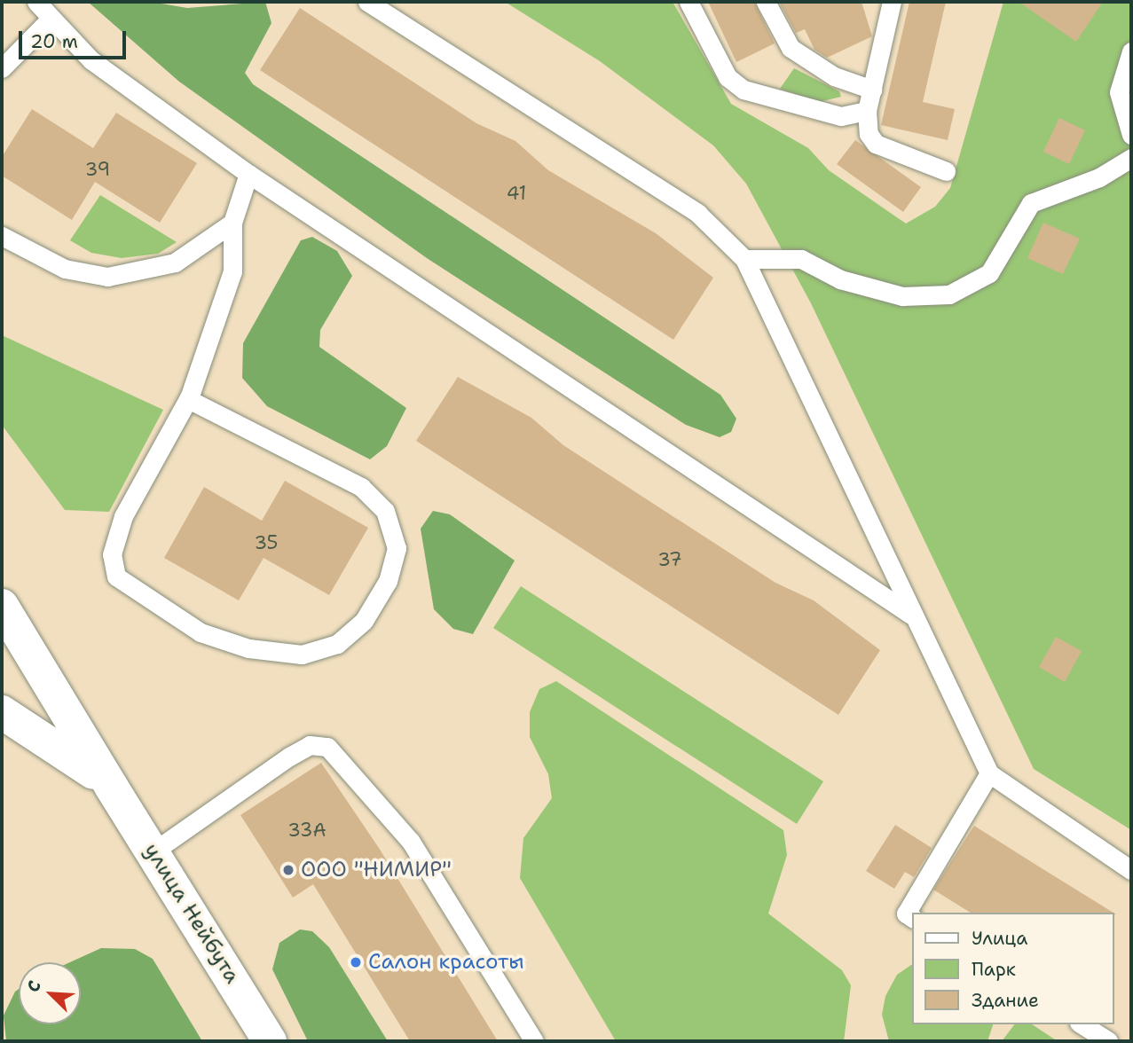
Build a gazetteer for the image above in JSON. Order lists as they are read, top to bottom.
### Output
{
  "streets": {
    "main road": ["улица Нейбута"]
  },
  "places": ["ООО \"НИМИР\"", "Салон красоты"],
  "house_numbers": [
    "39",
    "41",
    "35",
    "37",
    "33А"
  ],
  "legend": ["Улица", "Парк", "Здание"],
  "scale_bar": "20 m",
  "north": "top left"
}
